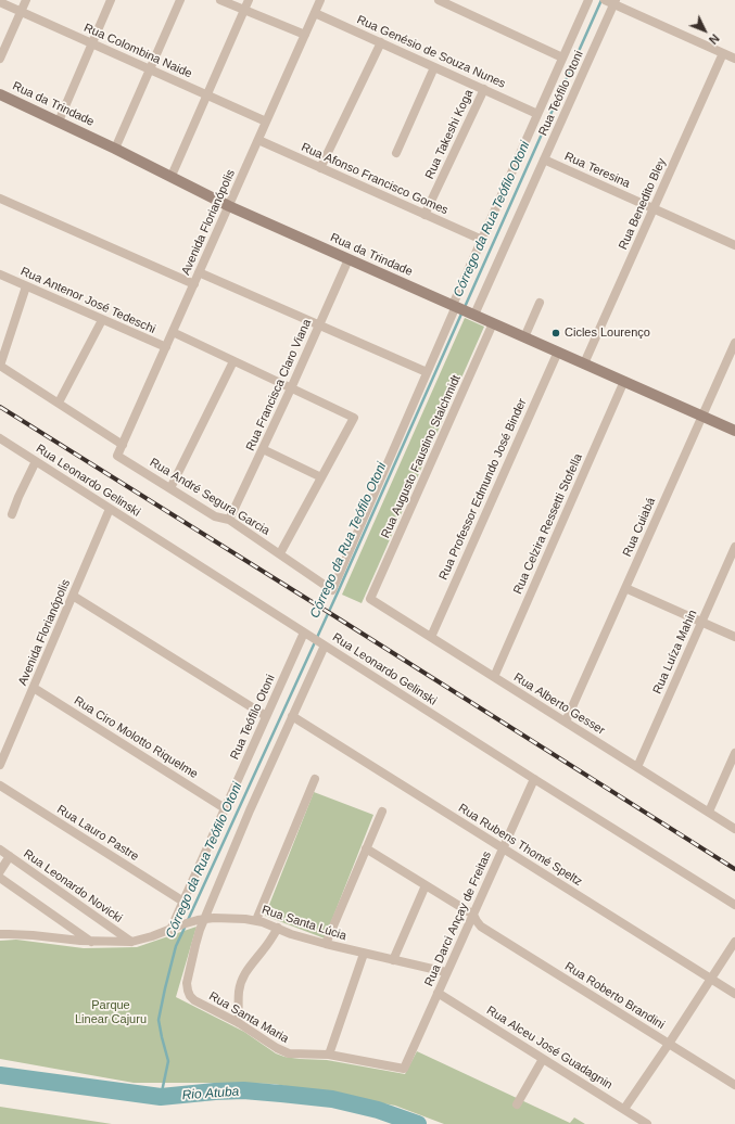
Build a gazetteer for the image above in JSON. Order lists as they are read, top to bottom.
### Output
{
  "streets": {
    "main road": ["Rua da Trindade"],
    "street": [
      "Rua Colombina Naide",
      "Rua Genésio de Souza Nunes",
      "Rua Teófilo Otoni",
      "Rua Takeshi Koga",
      "Rua Teresina",
      "Rua Afonso Francisco Gomes",
      "Rua Benedito Bley",
      "Avenida Florianópolis",
      "Rua Antenor José Tedeschi",
      "Rua Francisca Claro Viana",
      "Rua Augusto Faustino Stalchmidt",
      "Rua Leonardo Gelinski",
      "Rua Professor Edmundo José Binder",
      "Rua André Segura Garcia",
      "Rua Celzira Ressetti Stofella",
      "Rua Cuiabá",
      "Rua Luíza Mahin",
      "Rua Alberto Gesser",
      "Rua Ciro Molotto Riquelme",
      "Rua Lauro Pastre",
      "Rua Rubens Thomé Speltz",
      "Rua Leonardo Novicki",
      "Rua Darci Ançay de Freitas",
      "Rua Santa Lúcia",
      "Rua Roberto Brandini",
      "Rua Santa Maria",
      "Rua Alceu José Guadagnin"
    ]
  },
  "crossings": [
    ["Rua Colombina Naide", "Avenida Florianópolis"],
    ["Rua Genésio de Souza Nunes", "Rua Teófilo Otoni"],
    ["Rua Genésio de Souza Nunes", "Rua Takeshi Koga"],
    ["Rua Genésio de Souza Nunes", "Avenida Florianópolis"],
    ["Rua Teófilo Otoni", "Rua da Trindade"],
    ["Rua Teófilo Otoni", "Rua Teresina"],
    ["Rua Teófilo Otoni", "Rua Afonso Francisco Gomes"],
    ["Rua Teófilo Otoni", "Rua Leonardo Gelinski"],
    ["Rua Teófilo Otoni", "Rua André Segura Garcia"],
    ["Rua Teófilo Otoni", "Rua Ciro Molotto Riquelme"],
    ["Rua Teófilo Otoni", "Rua Lauro Pastre"],
    ["Rua Teófilo Otoni", "Rua Santa Lúcia"],
    ["Rua da Trindade", "Rua Benedito Bley"],
    ["Rua da Trindade", "Avenida Florianópolis"],
    ["Rua da Trindade", "Rua Francisca Claro Viana"],
    ["Rua da Trindade", "Rua Augusto Faustino Stalchmidt"],
    ["Rua da Trindade", "Rua Professor Edmundo José Binder"],
    ["Rua da Trindade", "Rua Celzira Ressetti Stofella"],
    ["Rua da Trindade", "Rua Cuiabá"],
    ["Rua Takeshi Koga", "Rua Afonso Francisco Gomes"],
    ["Rua Teresina", "Rua Benedito Bley"],
    ["Rua Afonso Francisco Gomes", "Avenida Florianópolis"],
    ["Avenida Florianópolis", "Rua Antenor José Tedeschi"],
    ["Avenida Florianópolis", "Rua Leonardo Gelinski"],
    ["Avenida Florianópolis", "Rua André Segura Garcia"],
    ["Avenida Florianópolis", "Rua Ciro Molotto Riquelme"],
    ["Rua Antenor José Tedeschi", "Rua Francisca Claro Viana"],
    ["Rua Francisca Claro Viana", "Rua André Segura Garcia"],
    ["Rua Augusto Faustino Stalchmidt", "Rua Alberto Gesser"],
    ["Rua Leonardo Gelinski", "Rua Darci Ançay de Freitas"],
    ["Rua Professor Edmundo José Binder", "Rua Alberto Gesser"],
    ["Rua Celzira Ressetti Stofella", "Rua Alberto Gesser"],
    ["Rua Cuiabá", "Rua Alberto Gesser"],
    ["Rua Luíza Mahin", "Rua Alberto Gesser"],
    ["Rua Rubens Thomé Speltz", "Rua Darci Ançay de Freitas"],
    ["Rua Leonardo Novicki", "Rua Santa Lúcia"],
    ["Rua Darci Ançay de Freitas", "Rua Santa Lúcia"],
    ["Rua Darci Ançay de Freitas", "Rua Roberto Brandini"],
    ["Rua Darci Ançay de Freitas", "Rua Santa Maria"],
    ["Rua Darci Ançay de Freitas", "Rua Alceu José Guadagnin"],
    ["Rua Santa Lúcia", "Rua Santa Maria"]
  ],
  "water": ["Córrego da Rua Teófilo Otoni", "Rio Atuba"],
  "parks": ["Parque Linear Cajuru"],
  "places": ["Cicles Lourenço"],
  "north": "bottom right"
}
